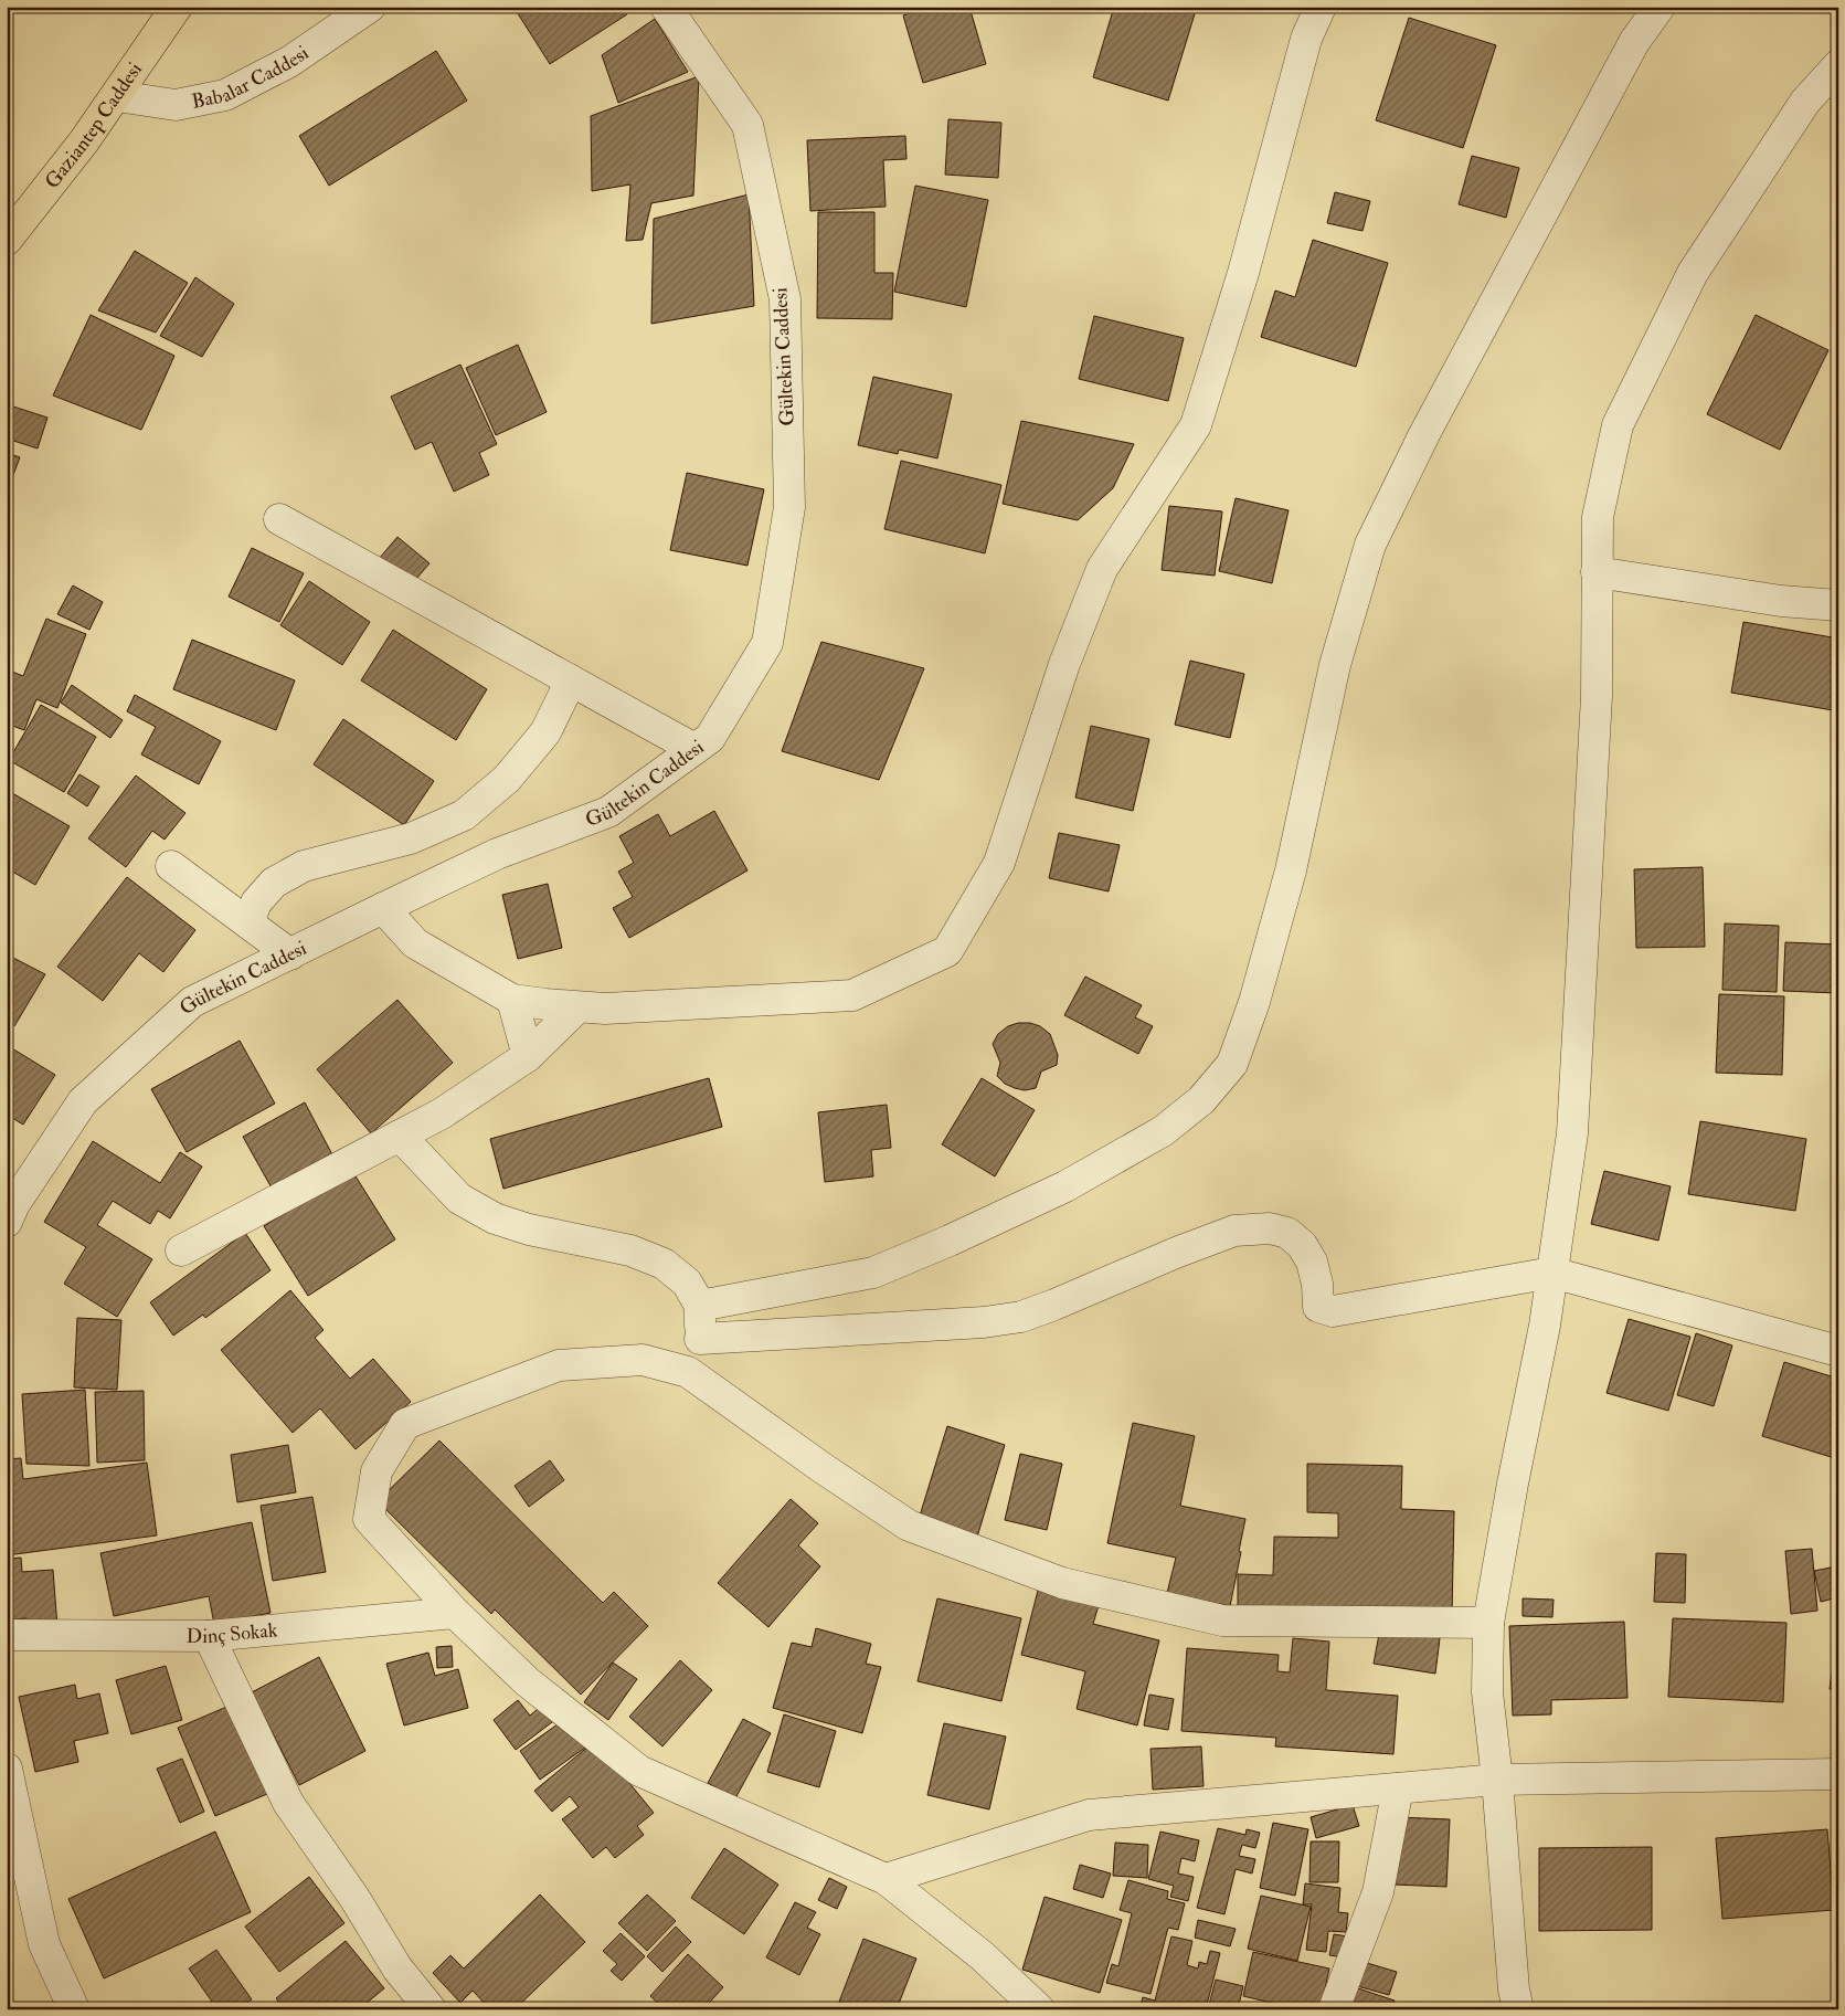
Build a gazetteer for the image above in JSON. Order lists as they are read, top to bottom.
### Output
{
  "streets": {
    "main road": ["Gaziantep Caddesi"],
    "street": ["Babalar Caddesi", "Gültekin Caddesi", "Dinç Sokak"]
  },
  "crossings": [
    ["Babalar Caddesi", "Gaziantep Caddesi"]
  ]
}
